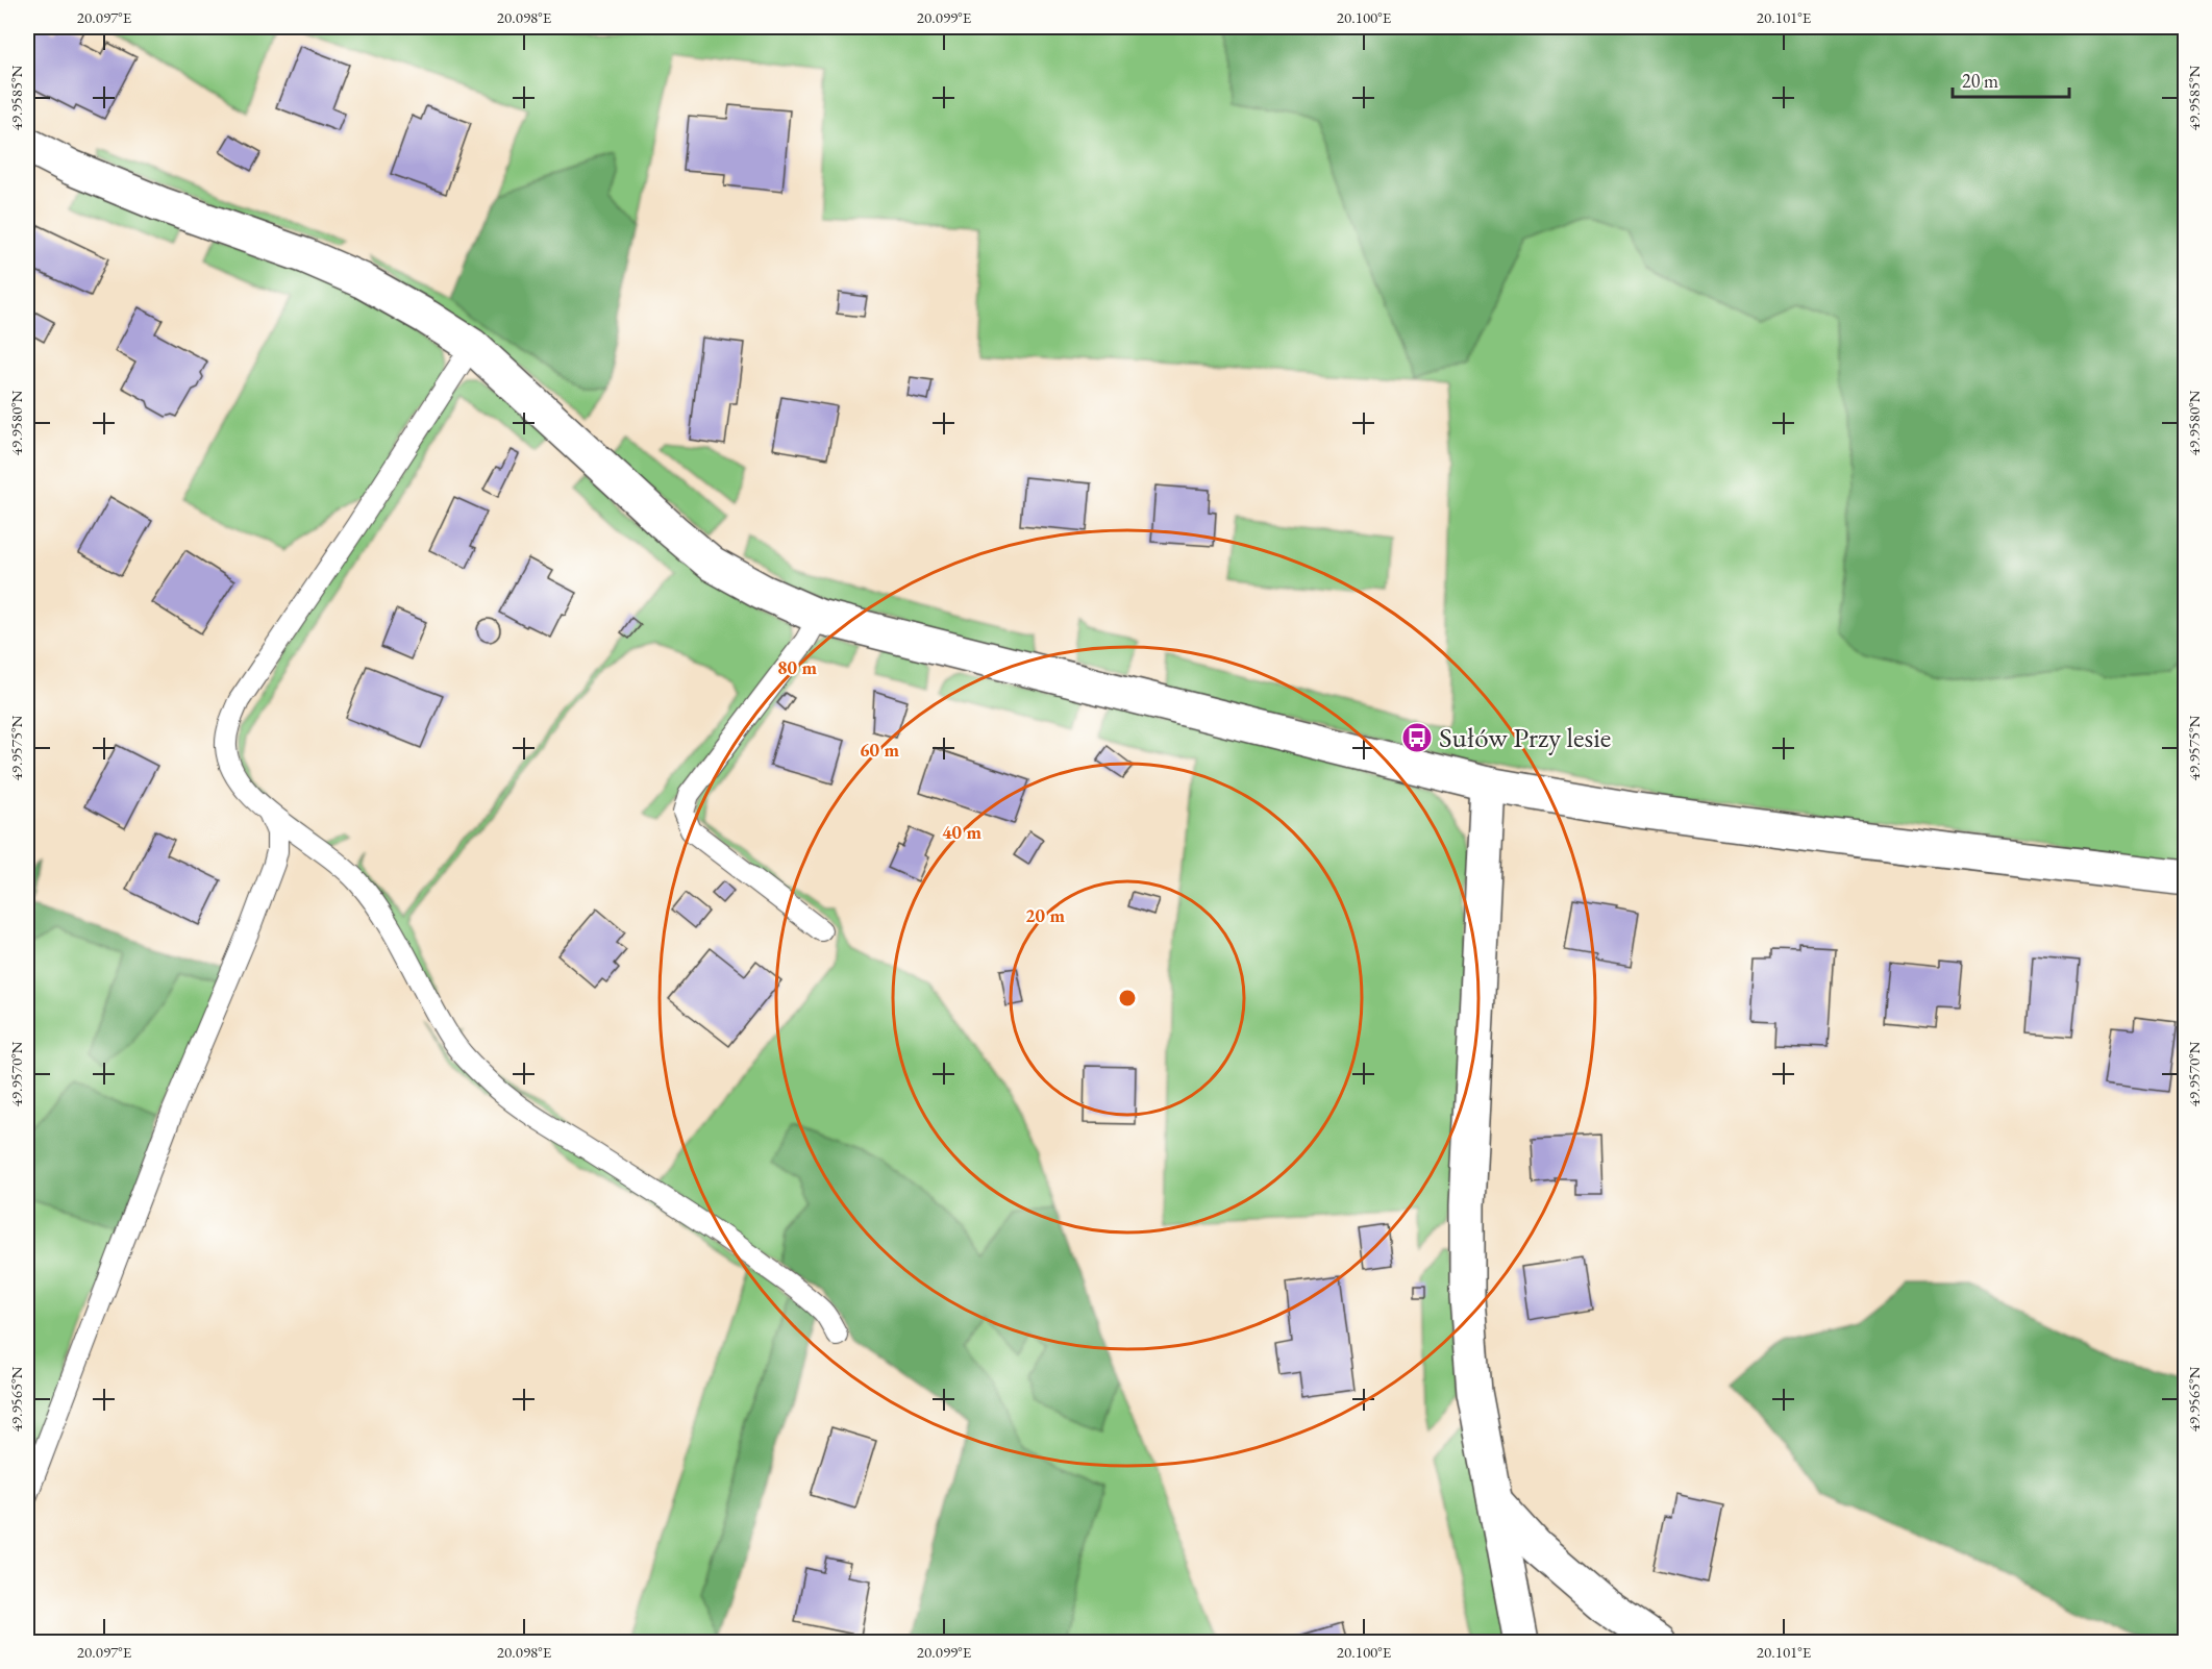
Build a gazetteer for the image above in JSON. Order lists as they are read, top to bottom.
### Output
{
  "places": {
    "bus stop": ["Sułów Przy lesie"]
  },
  "scale_bar": "20 m",
  "coordinates": [
    "20.097°E",
    "20.098°E",
    "20.099°E",
    "20.100°E",
    "20.101°E",
    "49.9585°N",
    "49.9580°N",
    "49.9575°N",
    "49.9570°N",
    "49.9565°N"
  ],
  "rings": [
    "80 m",
    "60 m",
    "40 m",
    "20 m"
  ]
}
